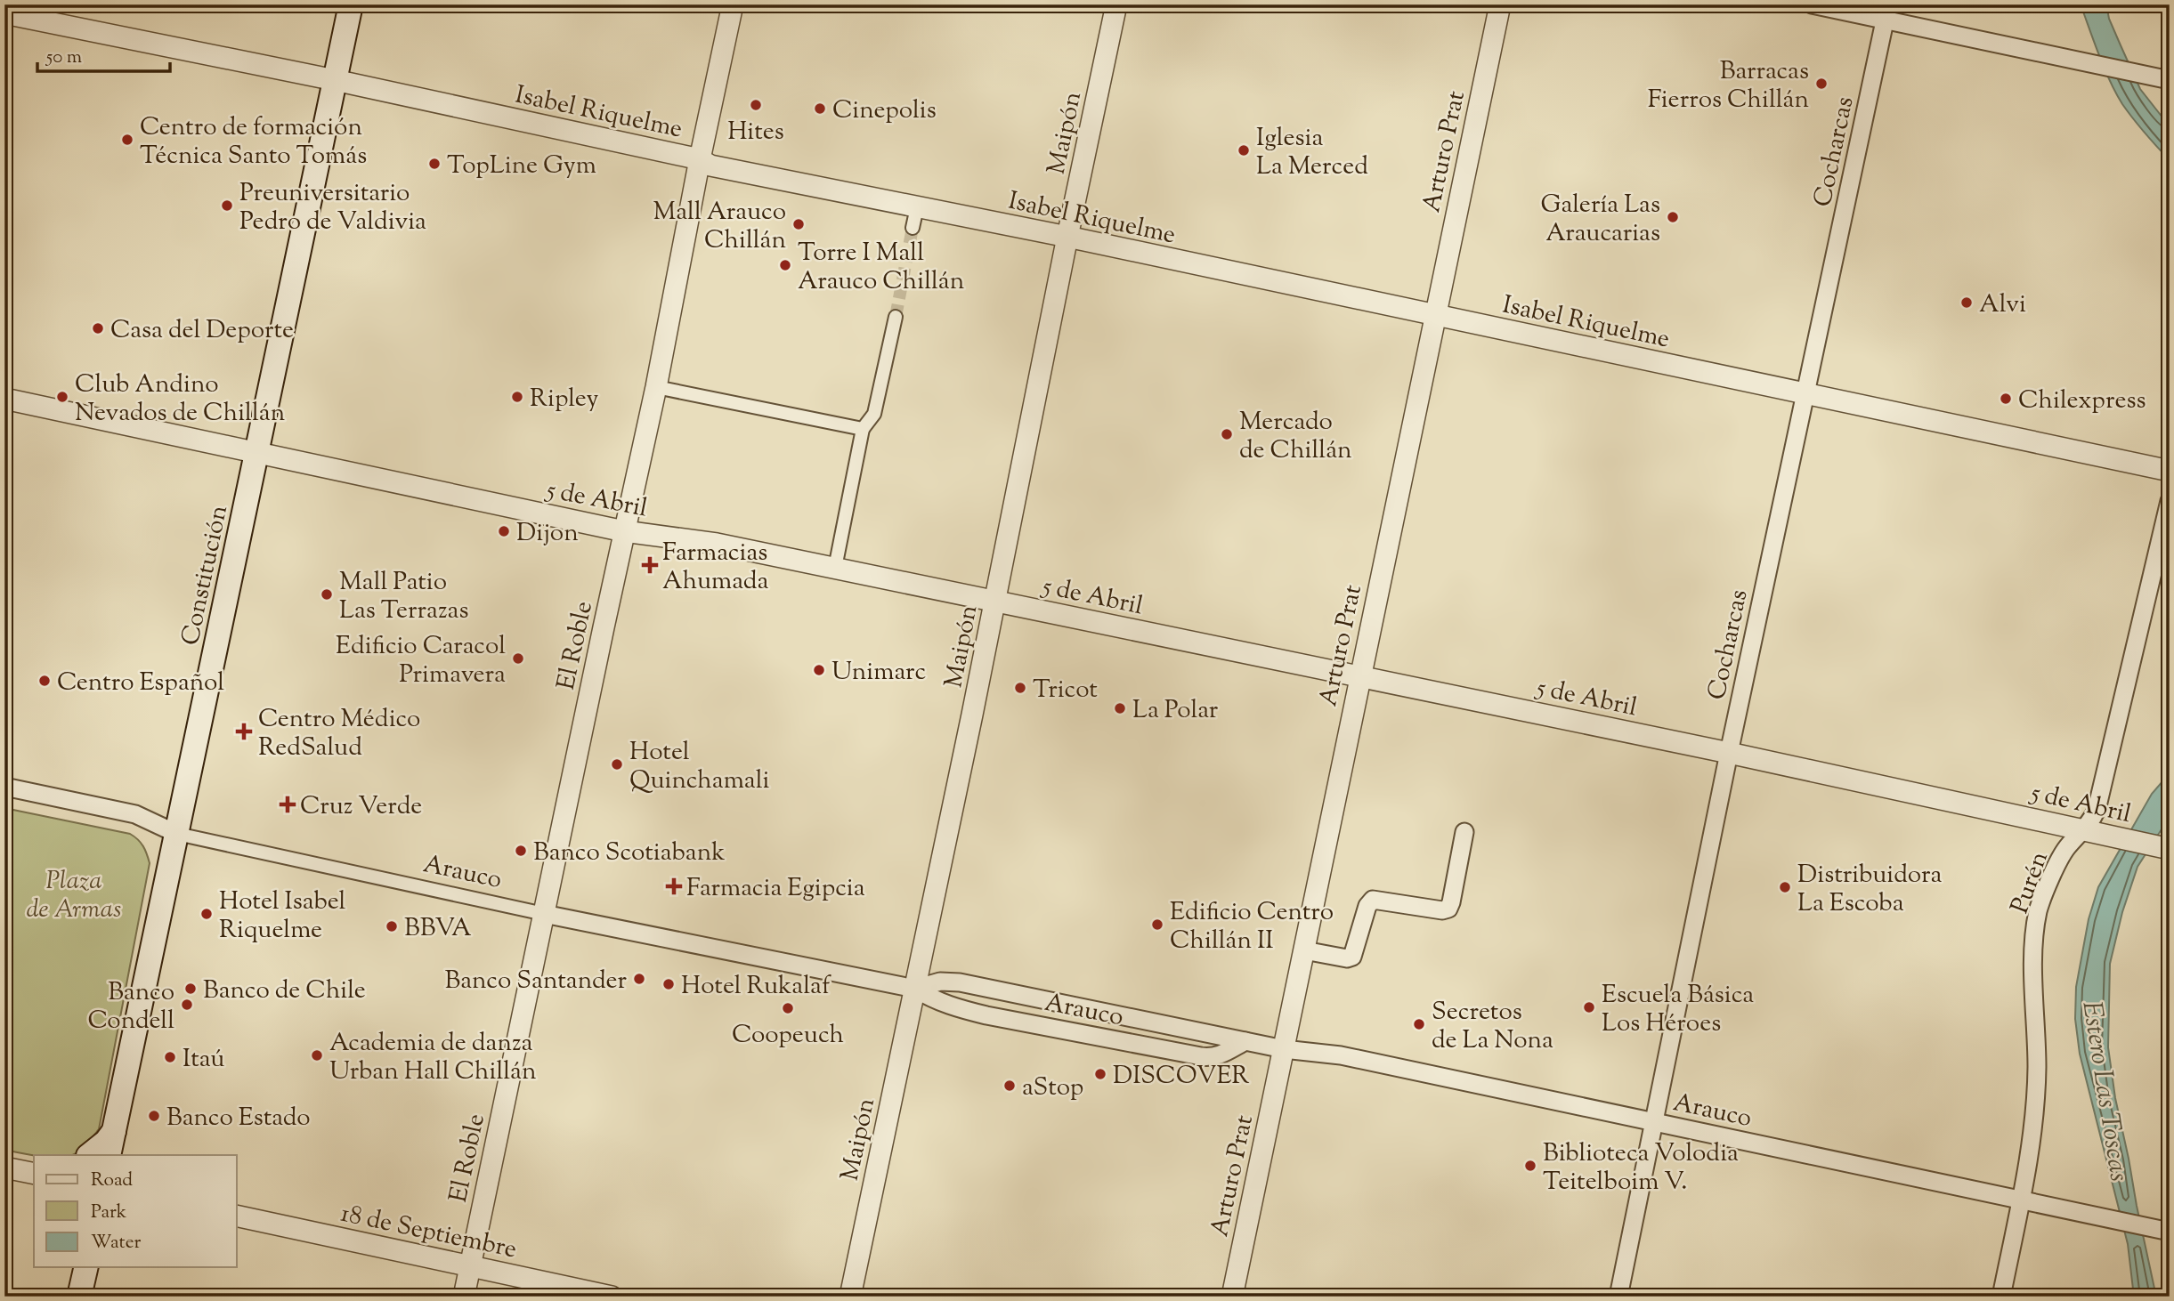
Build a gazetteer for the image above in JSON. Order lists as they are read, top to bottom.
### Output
{
  "streets": {
    "main road": ["Constitución"],
    "street": [
      "Isabel Riquelme",
      "Maipón",
      "Arturo Prat",
      "Cocharcas",
      "5 de Abril",
      "El Roble",
      "Arauco",
      "Purén",
      "18 de Septiembre"
    ]
  },
  "crossings": [
    ["Isabel Riquelme", "Maipón"],
    ["Isabel Riquelme", "Arturo Prat"],
    ["Isabel Riquelme", "Cocharcas"],
    ["Isabel Riquelme", "Constitución"],
    ["Isabel Riquelme", "El Roble"],
    ["Maipón", "5 de Abril"],
    ["Maipón", "Arauco"],
    ["Arturo Prat", "5 de Abril"],
    ["Arturo Prat", "Arauco"],
    ["Cocharcas", "5 de Abril"],
    ["Cocharcas", "Arauco"],
    ["5 de Abril", "Constitución"],
    ["5 de Abril", "El Roble"],
    ["5 de Abril", "Purén"],
    ["Constitución", "Arauco"],
    ["El Roble", "Arauco"],
    ["El Roble", "18 de Septiembre"],
    ["Arauco", "Purén"]
  ],
  "water": ["Estero Las Toscas"],
  "parks": ["Plaza de Armas"],
  "places": {
    "other": [
      "Barracas Fierros Chillán",
      "Hites",
      "Cinepolis",
      "Centro de formación Técnica Santo Tomás",
      "Iglesia La Merced",
      "TopLine Gym",
      "Preuniversitario Pedro de Valdivia",
      "Galería Las Araucarias",
      "Mall Arauco Chillán",
      "Torre I Mall Arauco Chillán",
      "Alvi",
      "Casa del Deporte",
      "Club Andino Nevados de Chillán",
      "Ripley",
      "Chilexpress",
      "Mercado de Chillán",
      "Dijon",
      "Mall Patio Las Terrazas",
      "Edificio Caracol Primavera",
      "Unimarc",
      "Centro Español",
      "Tricot",
      "La Polar",
      "Hotel Quinchamali",
      "Banco Scotiabank",
      "Distribuidora La Escoba",
      "Hotel Isabel Riquelme",
      "Edificio Centro Chillán II",
      "BBVA",
      "Banco Santander",
      "Hotel Rukalaf",
      "Banco de Chile",
      "Banco Condell",
      "Escuela Básica Los Héroes",
      "Coopeuch",
      "Secretos de La Nona",
      "Academia de danza Urban Hall Chillán",
      "Itaú",
      "DISCOVER",
      "aStop",
      "Banco Estado",
      "Biblioteca Volodia Teitelboim V."
    ],
    "health": [
      "Farmacias Ahumada",
      "Centro Médico RedSalud",
      "Cruz Verde",
      "Farmacia Egipcia"
    ]
  },
  "legend": ["Road", "Park", "Water"],
  "scale_bar": "50 m"
}
